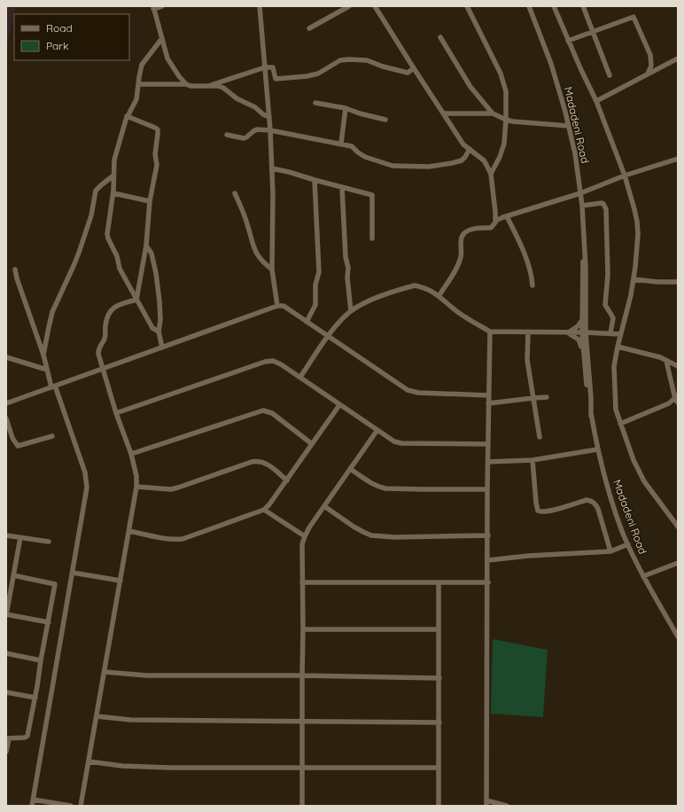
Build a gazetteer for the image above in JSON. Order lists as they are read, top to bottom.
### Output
{
  "streets": {
    "street": ["Madadeni Road"]
  },
  "legend": ["Road", "Park"]
}
